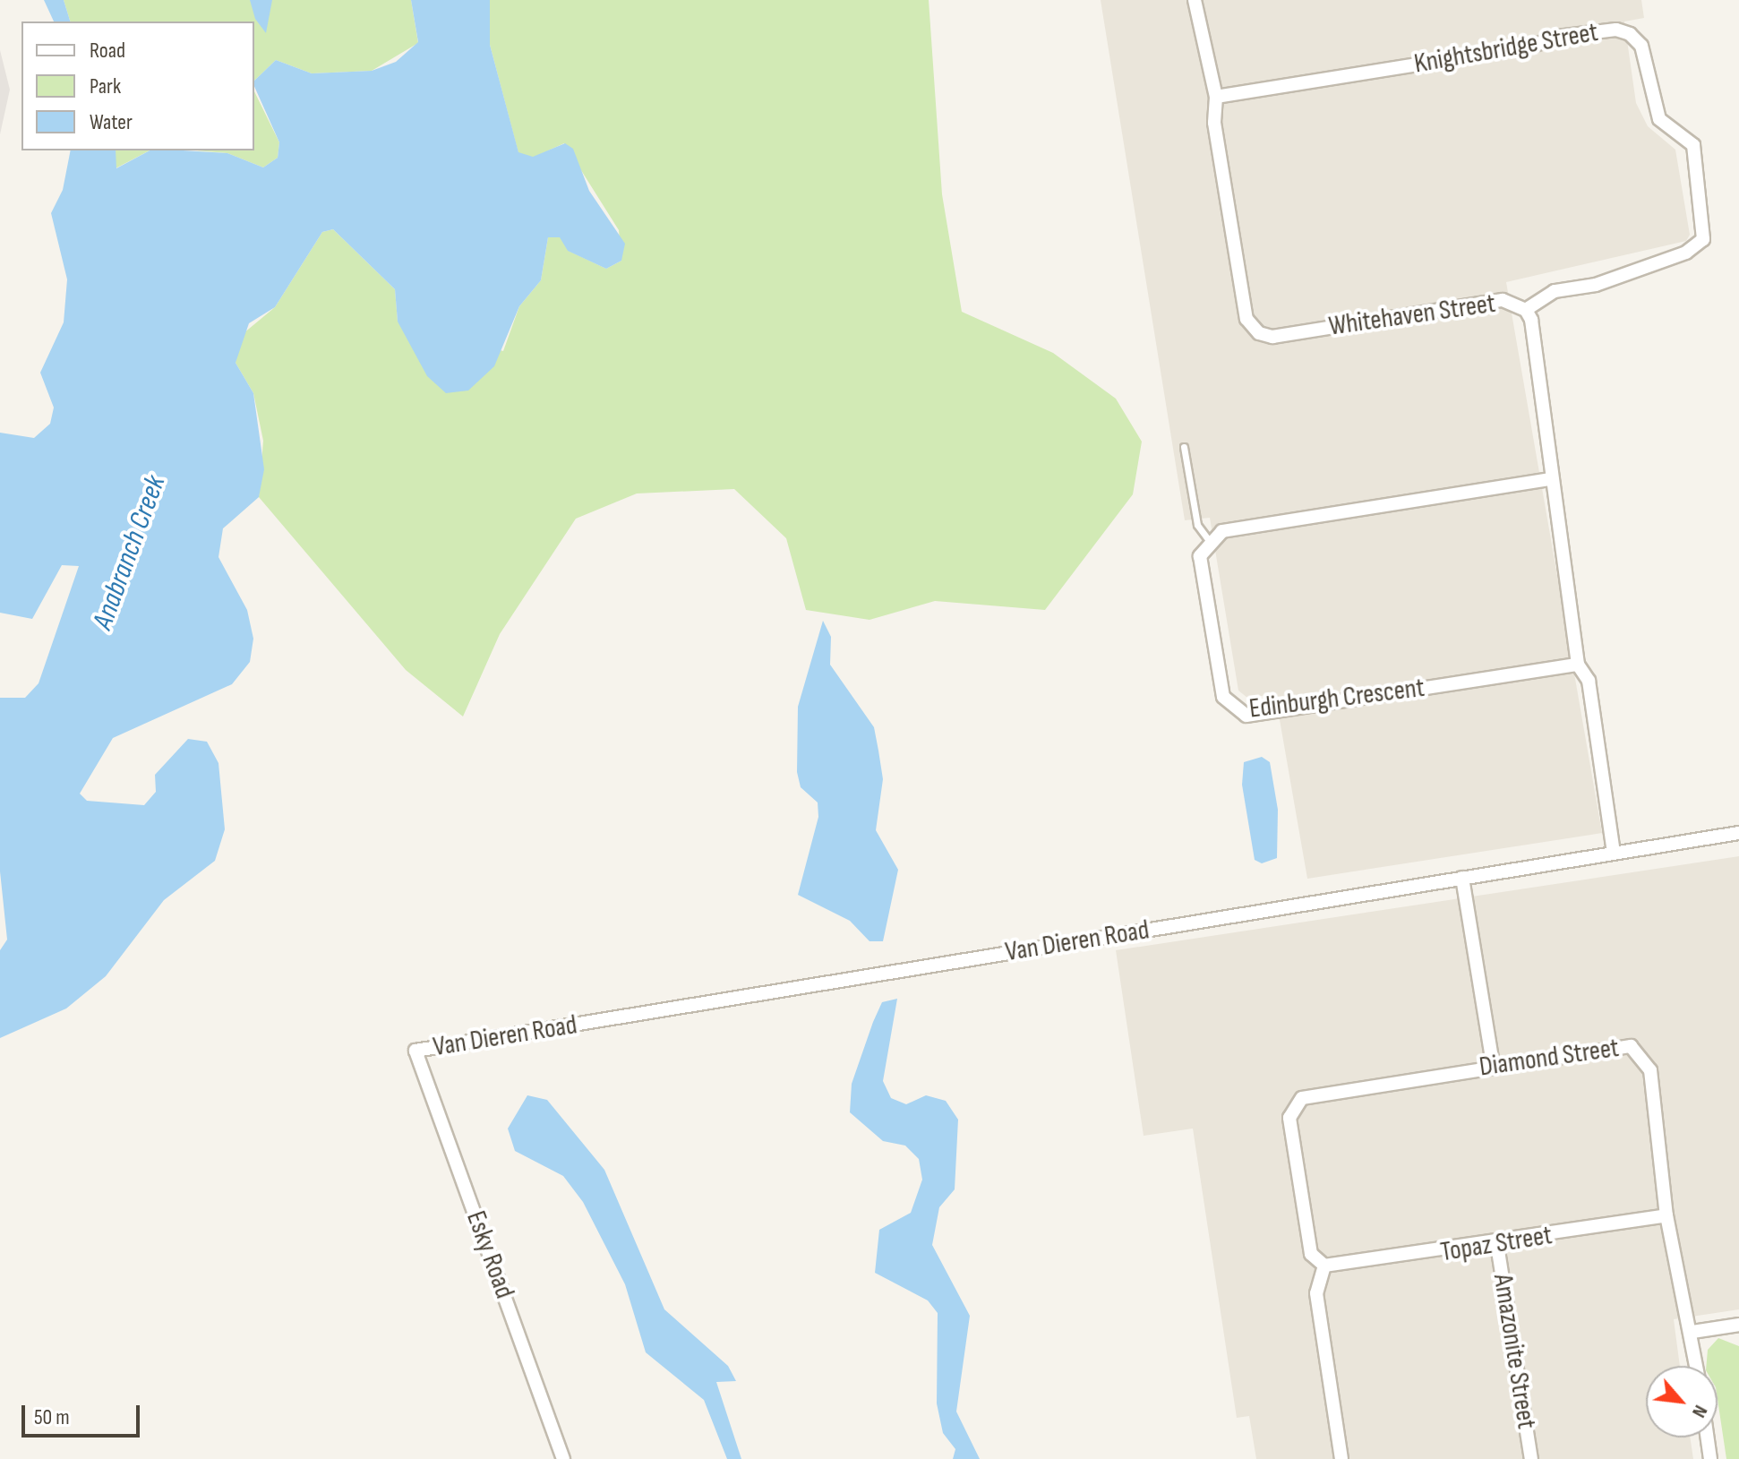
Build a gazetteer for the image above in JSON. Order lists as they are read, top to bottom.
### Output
{
  "streets": {
    "street": [
      "Knightsbridge Street",
      "Whitehaven Street",
      "Edinburgh Crescent",
      "Van Dieren Road",
      "Diamond Street",
      "Topaz Street",
      "Esky Road",
      "Amazonite Street"
    ]
  },
  "crossings": [
    ["Knightsbridge Street", "Whitehaven Street"],
    ["Whitehaven Street", "Edinburgh Crescent"],
    ["Whitehaven Street", "Van Dieren Road"],
    ["Van Dieren Road", "Esky Road"],
    ["Diamond Street", "Topaz Street"],
    ["Topaz Street", "Amazonite Street"]
  ],
  "water": ["Anabranch Creek"],
  "legend": ["Road", "Park", "Water"],
  "scale_bar": "50 m",
  "north": "bottom right"
}
